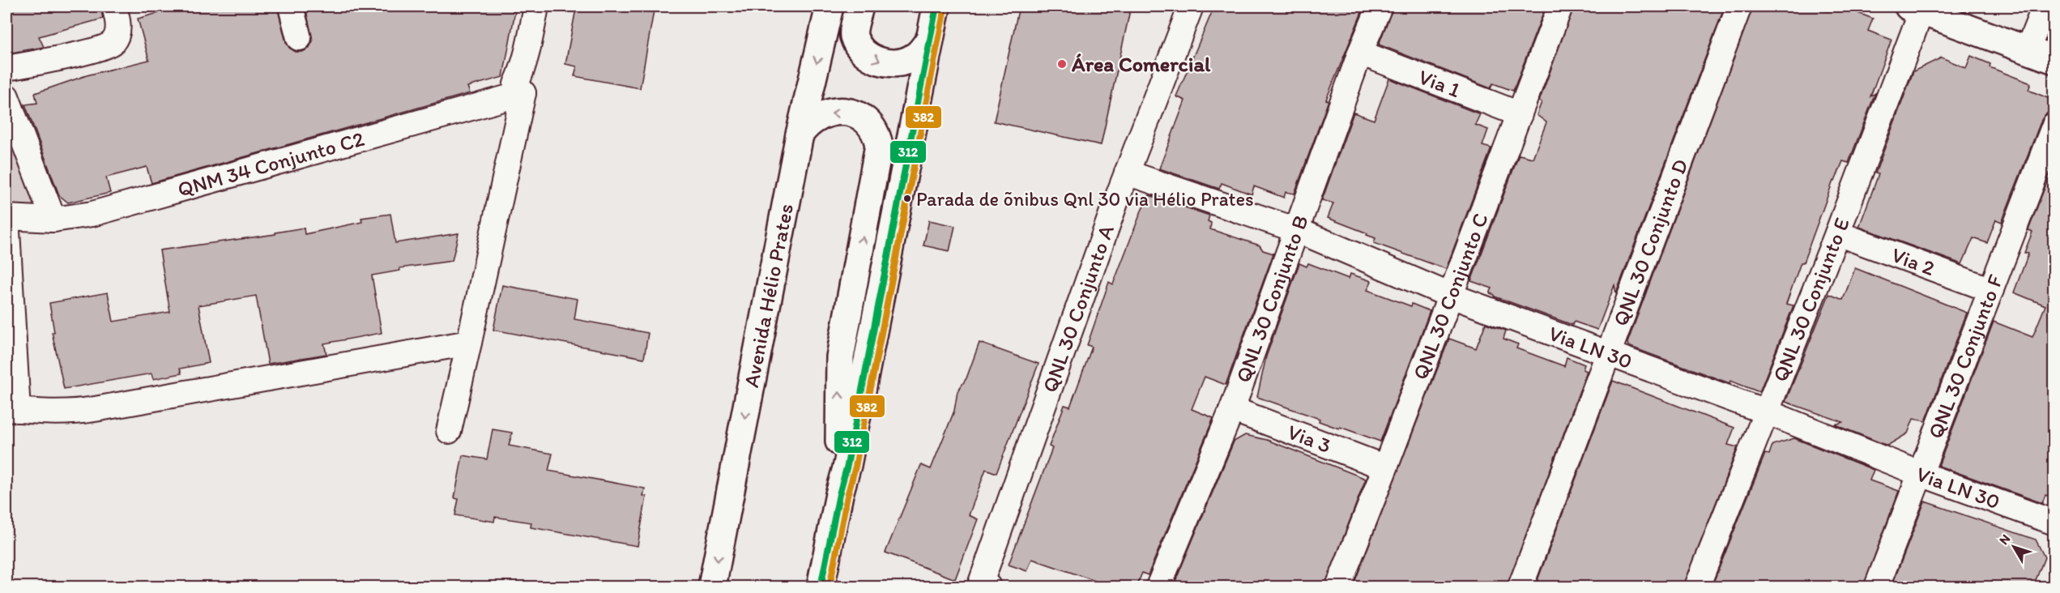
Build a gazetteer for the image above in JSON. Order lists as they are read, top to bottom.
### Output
{
  "streets": {
    "main road": ["Avenida Hélio Prates"],
    "street": [
      "Via 1",
      "QNM 34 Conjunto C2",
      "QNL 30 Conjunto D",
      "Via 2",
      "QNL 30 Conjunto C",
      "QNL 30 Conjunto B",
      "QNL 30 Conjunto E",
      "QNL 30 Conjunto A",
      "Via LN 30",
      "QNL 30 Conjunto F",
      "Via 3"
    ]
  },
  "crossings": [
    ["Via 1", "QNL 30 Conjunto C"],
    ["Via 1", "QNL 30 Conjunto B"],
    ["QNL 30 Conjunto D", "Via LN 30"],
    ["Via 2", "QNL 30 Conjunto E"],
    ["Via 2", "QNL 30 Conjunto F"],
    ["QNL 30 Conjunto C", "Via LN 30"],
    ["QNL 30 Conjunto C", "Via 3"],
    ["QNL 30 Conjunto B", "Via LN 30"],
    ["QNL 30 Conjunto B", "Via 3"],
    ["QNL 30 Conjunto E", "Via LN 30"],
    ["QNL 30 Conjunto A", "Via LN 30"],
    ["Via LN 30", "QNL 30 Conjunto F"]
  ],
  "places": ["Área Comercial", "Parada de õnibus Qnl 30 via Hélio Prates"],
  "lines": ["transit line 312", "transit line 382"],
  "north": "top left"
}
